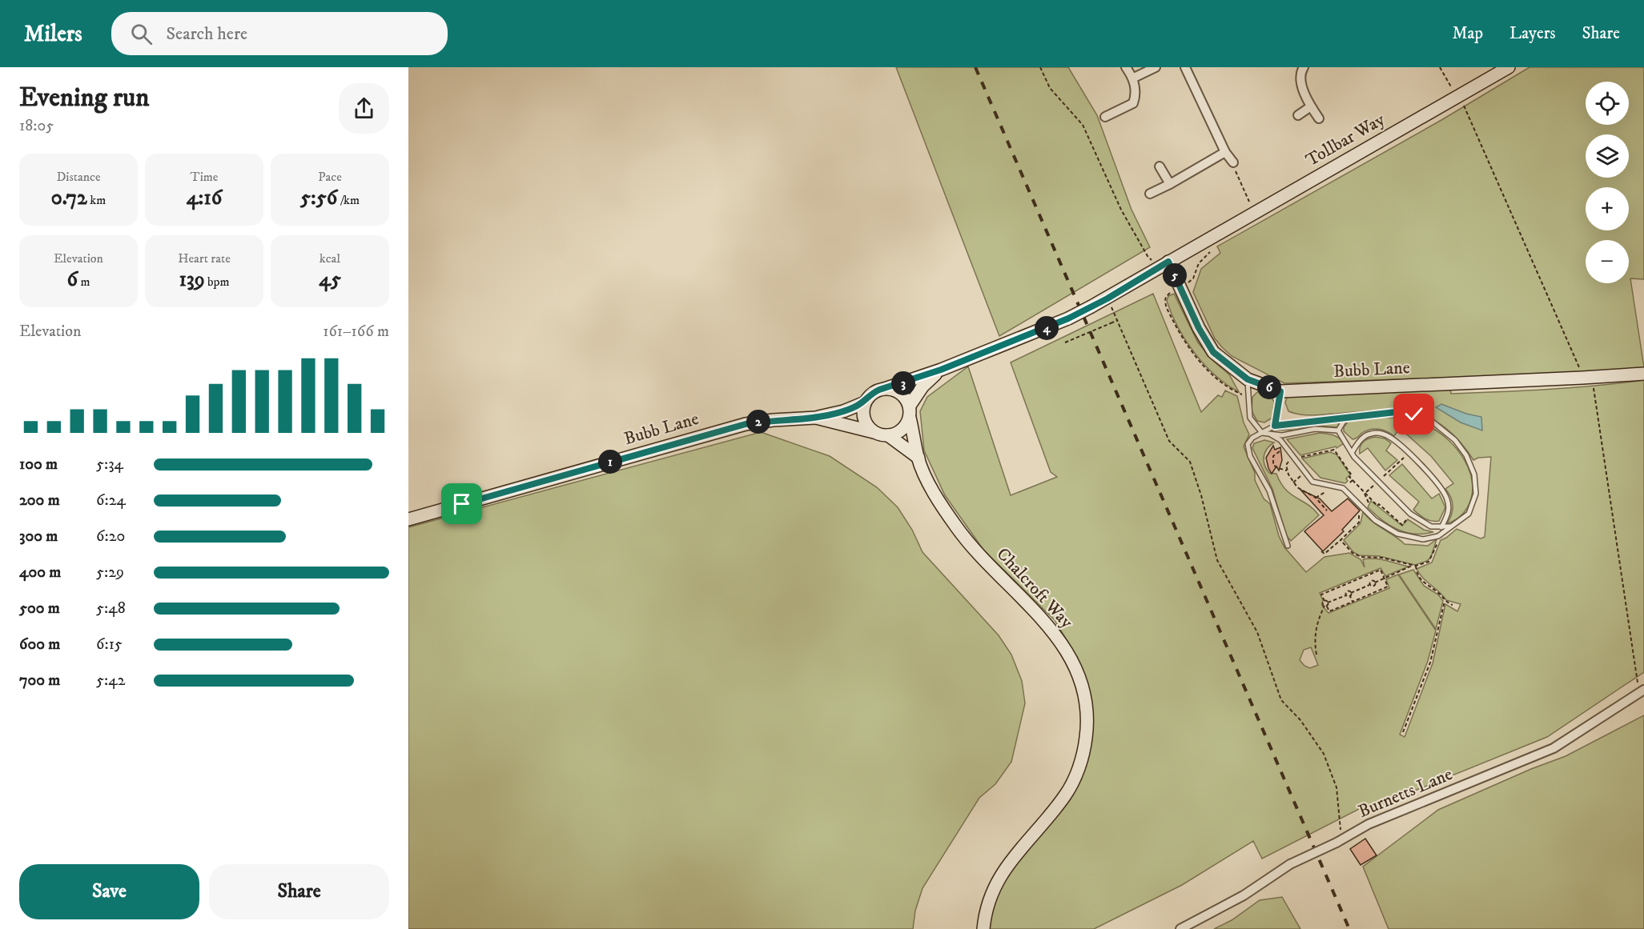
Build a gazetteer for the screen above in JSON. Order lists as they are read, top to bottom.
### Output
{
  "streets": {
    "main road": ["Tollbar Way", "Bubb Lane", "Chalcroft Way"],
    "street": ["Burnetts Lane"]
  },
  "crossings": [
    ["Tollbar Way", "Bubb Lane"],
    ["Bubb Lane", "Chalcroft Way"]
  ],
  "page": {
    "header": "Milers",
    "search": "Search here",
    "nav": ["Map", "Layers", "Share"],
    "heading": ["Evening run", "18:05"],
    "map_buttons": ["+", "−"],
    "stats": [
      ["Distance", "0.72 km"],
      ["Time", "4:16"],
      ["Pace", "5:56 /km"],
      ["Elevation", "6 m"],
      ["Heart rate", "139 bpm"],
      ["kcal", "45"]
    ],
    "pins": [
      "5",
      "4",
      "3",
      "6",
      "2",
      "1"
    ],
    "chart": ["Elevation", "161–166 m"],
    "list": [
      {
        "name": "100 m",
        "note": "5:34"
      },
      {
        "name": "200 m",
        "note": "6:24"
      },
      {
        "name": "300 m",
        "note": "6:20"
      },
      {
        "name": "400 m",
        "note": "5:29"
      },
      {
        "name": "500 m",
        "note": "5:48"
      },
      {
        "name": "600 m",
        "note": "6:15"
      },
      {
        "name": "700 m",
        "note": "5:42"
      }
    ],
    "buttons": ["Save", "Share"]
  }
}
